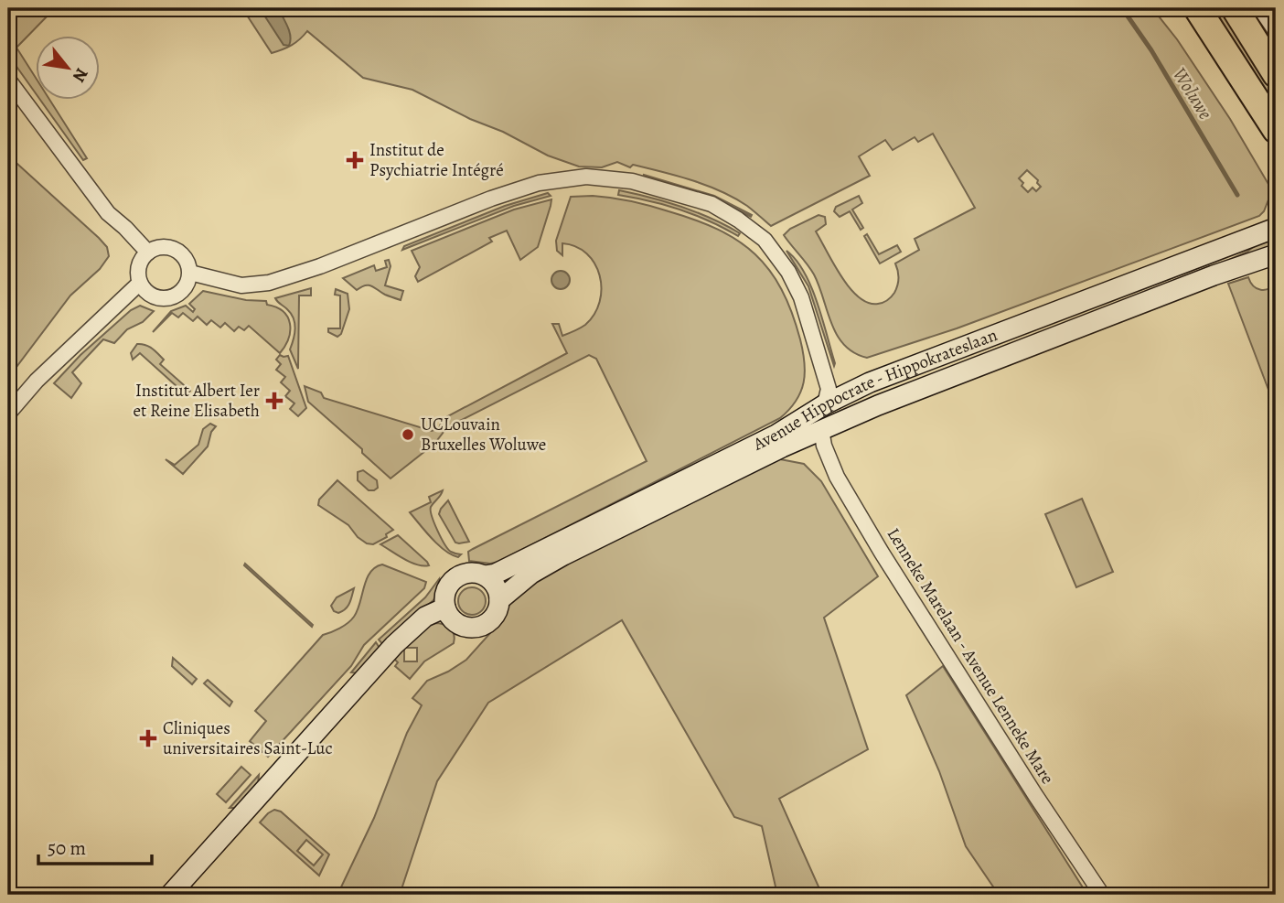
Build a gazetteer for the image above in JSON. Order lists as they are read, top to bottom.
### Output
{
  "streets": {
    "street": ["Avenue Hippocrate - Hippokrateslaan", "Lenneke Marelaan - Avenue Lenneke Mare"]
  },
  "crossings": [
    ["Avenue Hippocrate - Hippokrateslaan", "Lenneke Marelaan - Avenue Lenneke Mare"]
  ],
  "water": ["Woluwe"],
  "places": {
    "health": ["Institut de Psychiatrie Intégré", "Institut Albert Ier et Reine Elisabeth", "Cliniques universitaires Saint-Luc"],
    "other": ["UCLouvain Bruxelles Woluwe"]
  },
  "scale_bar": "50 m",
  "north": "bottom right"
}
